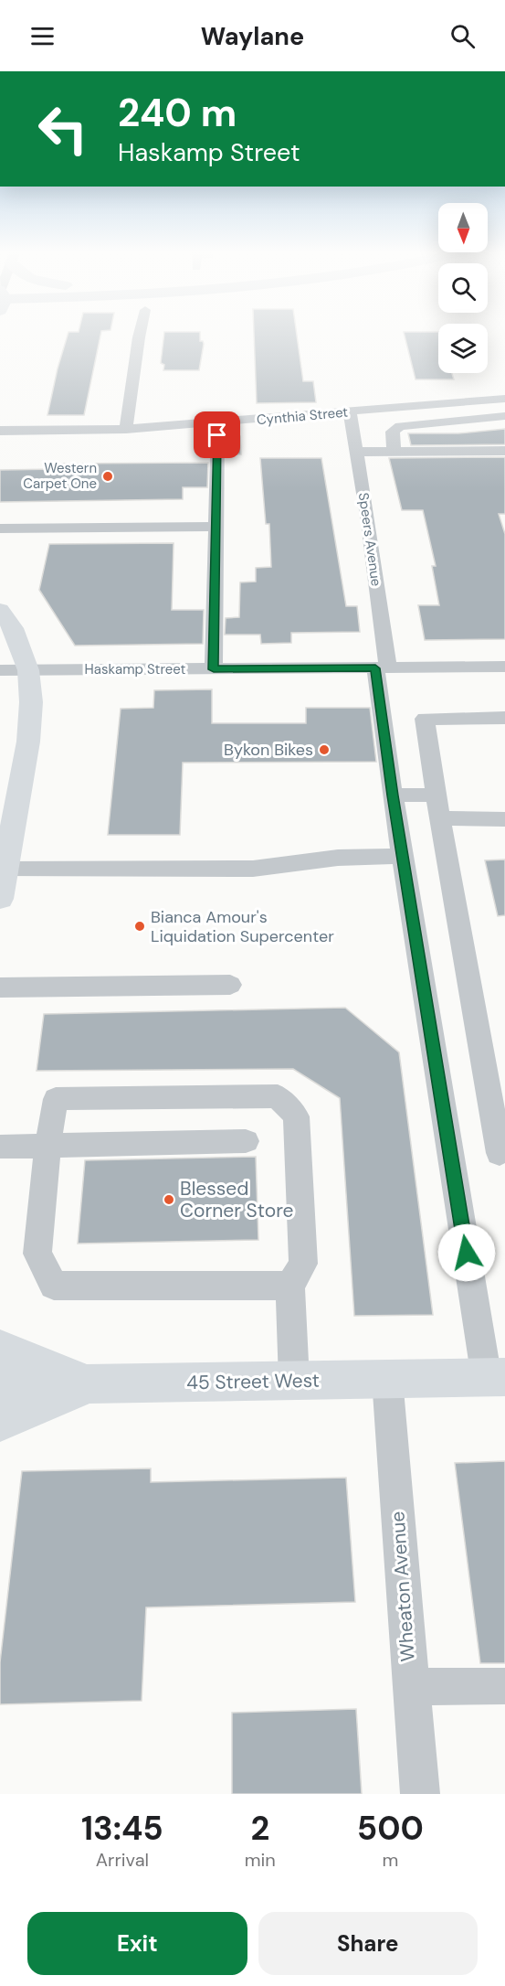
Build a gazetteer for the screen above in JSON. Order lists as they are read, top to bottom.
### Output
{
  "streets": {
    "main road": ["45 Street West"],
    "street": [
      "Cynthia Street",
      "Speers Avenue",
      "Haskamp Street",
      "Wheaton Avenue"
    ]
  },
  "crossings": [
    ["Cynthia Street", "Speers Avenue"],
    ["Speers Avenue", "Haskamp Street"],
    ["Speers Avenue", "45 Street West"],
    ["45 Street West", "Wheaton Avenue"]
  ],
  "places": [
    "Western Carpet One",
    "Bykon Bikes",
    "Bianca Amour's Liquidation Supercenter",
    "Blessed Corner Store"
  ],
  "north": "bottom",
  "page": {
    "header": "Waylane",
    "turn": ["240 m", "Haskamp Street"],
    "eta": [
      "13:45",
      "Arrival",
      "2",
      "min",
      "500",
      "m"
    ],
    "buttons": ["Exit", "Share"]
  }
}
